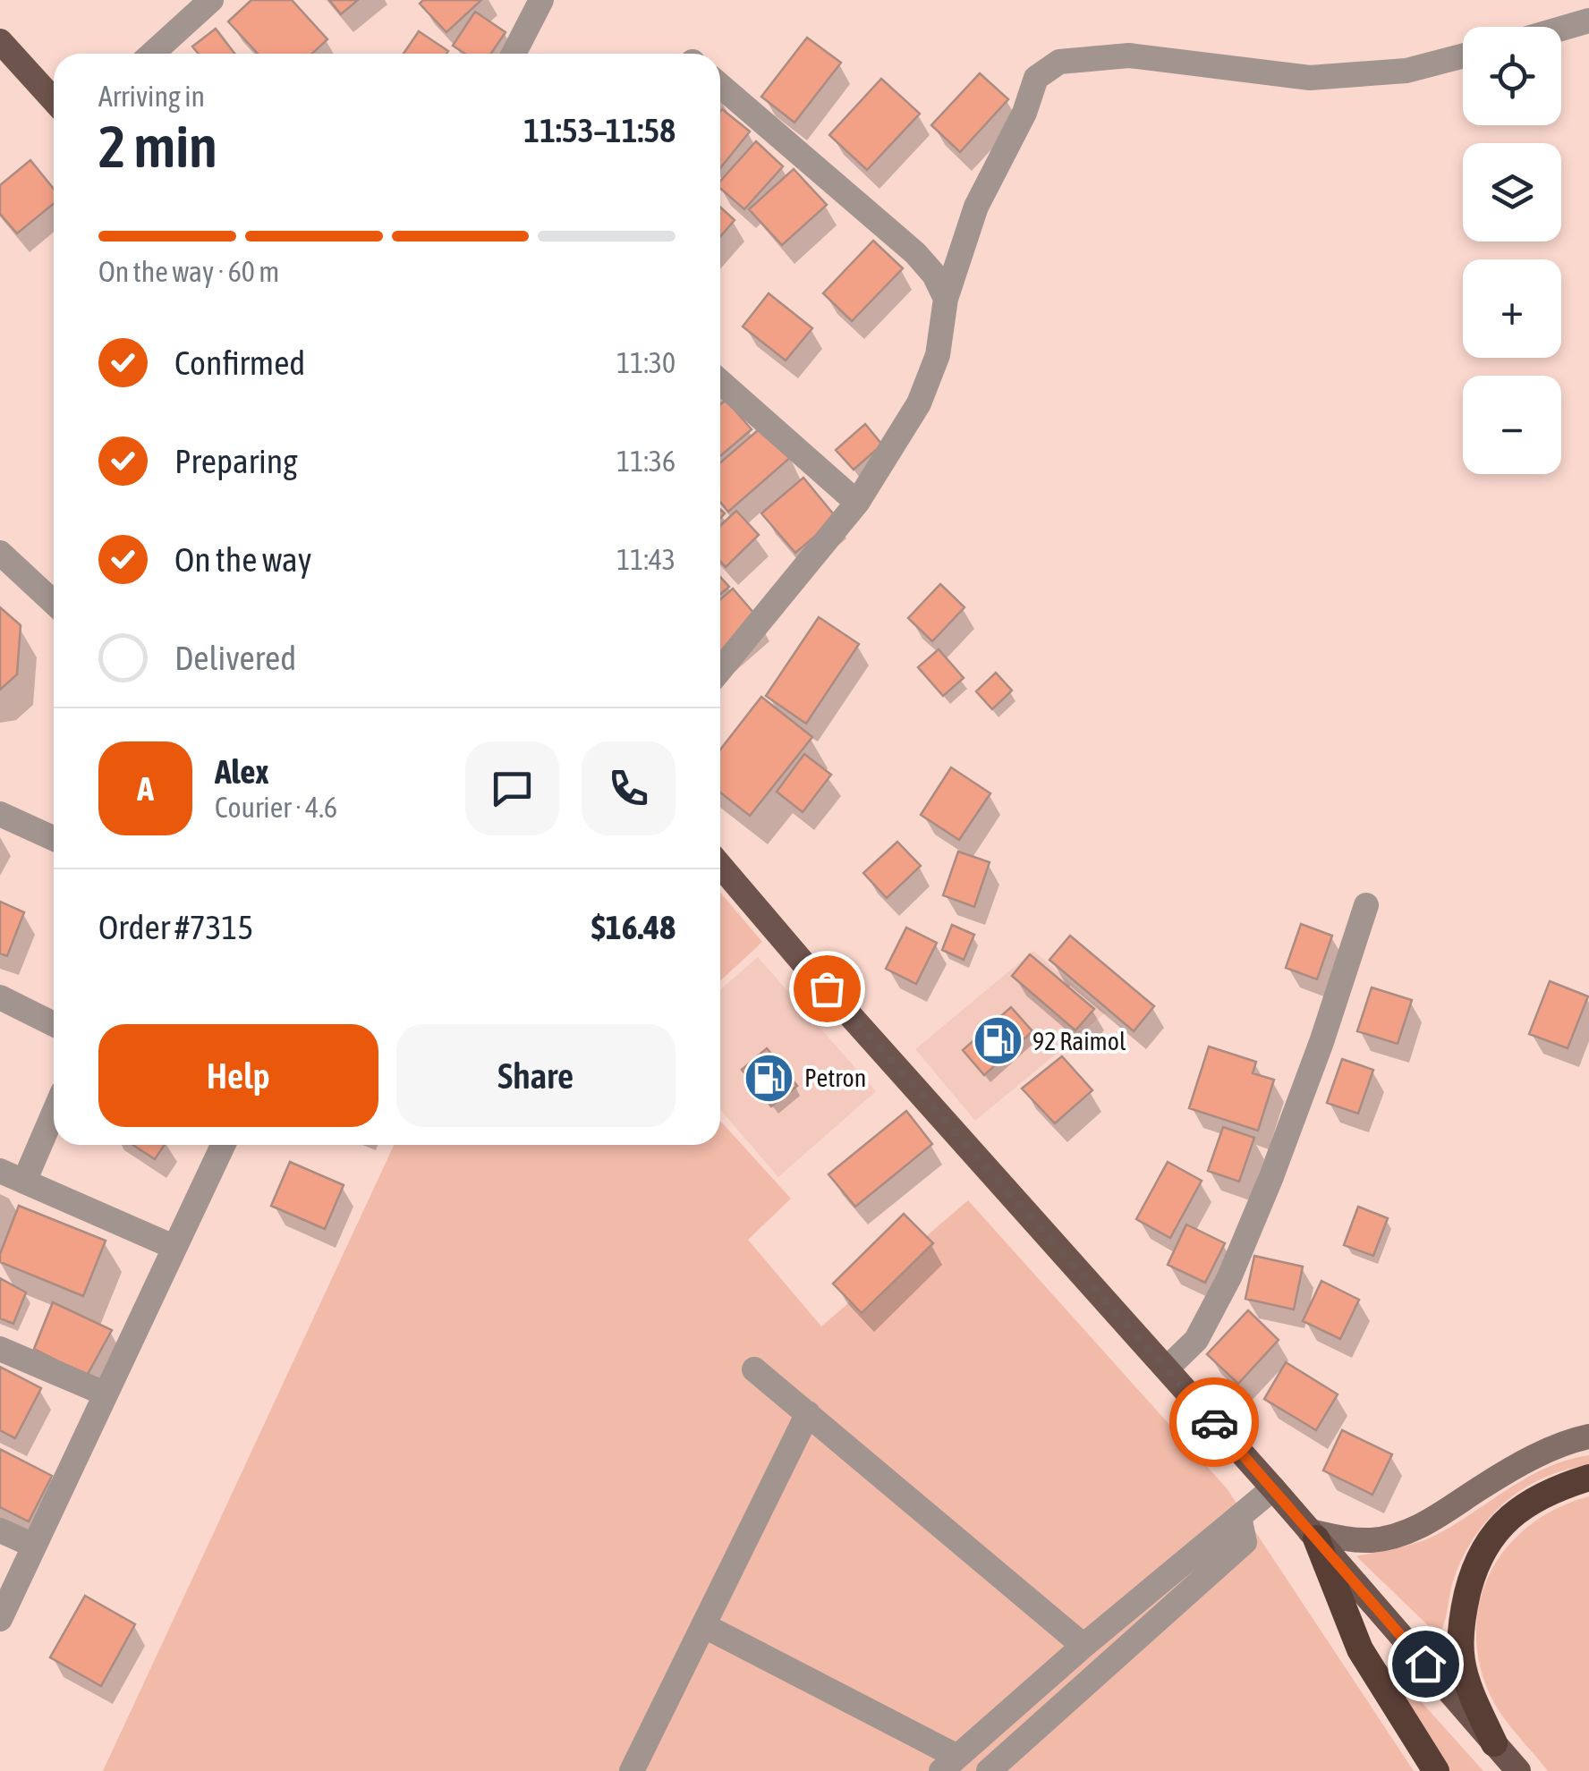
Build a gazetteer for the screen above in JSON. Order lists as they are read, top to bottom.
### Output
{
  "places": {
    "fuel station": ["92 Raimol", "Petron"]
  },
  "page": {
    "map_buttons": ["+", "−"],
    "heading": ["2 min", "Arriving in", "11:53–11:58"],
    "panel": [
      "Alex",
      "Courier · 4.6",
      "Order #7315",
      "$16.48"
    ],
    "bar": "On the way · 60 m",
    "list": [
      ["Confirmed", "11:30"],
      ["Preparing", "11:36"],
      ["On the way", "11:43"],
      "Delivered"
    ],
    "round": "A",
    "buttons": ["Help", "Share"]
  }
}
